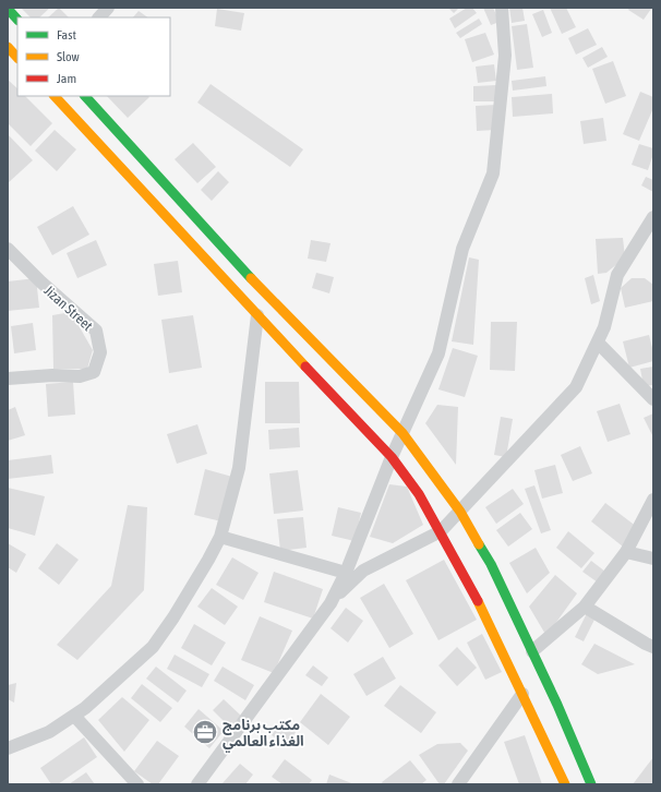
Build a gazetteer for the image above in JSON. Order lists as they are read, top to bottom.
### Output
{
  "streets": {
    "street": ["Jizan Street"]
  },
  "places": {
    "office": ["مكتب برنامج الغذاء العالمي"]
  },
  "legend": ["Fast", "Slow", "Jam"]
}
